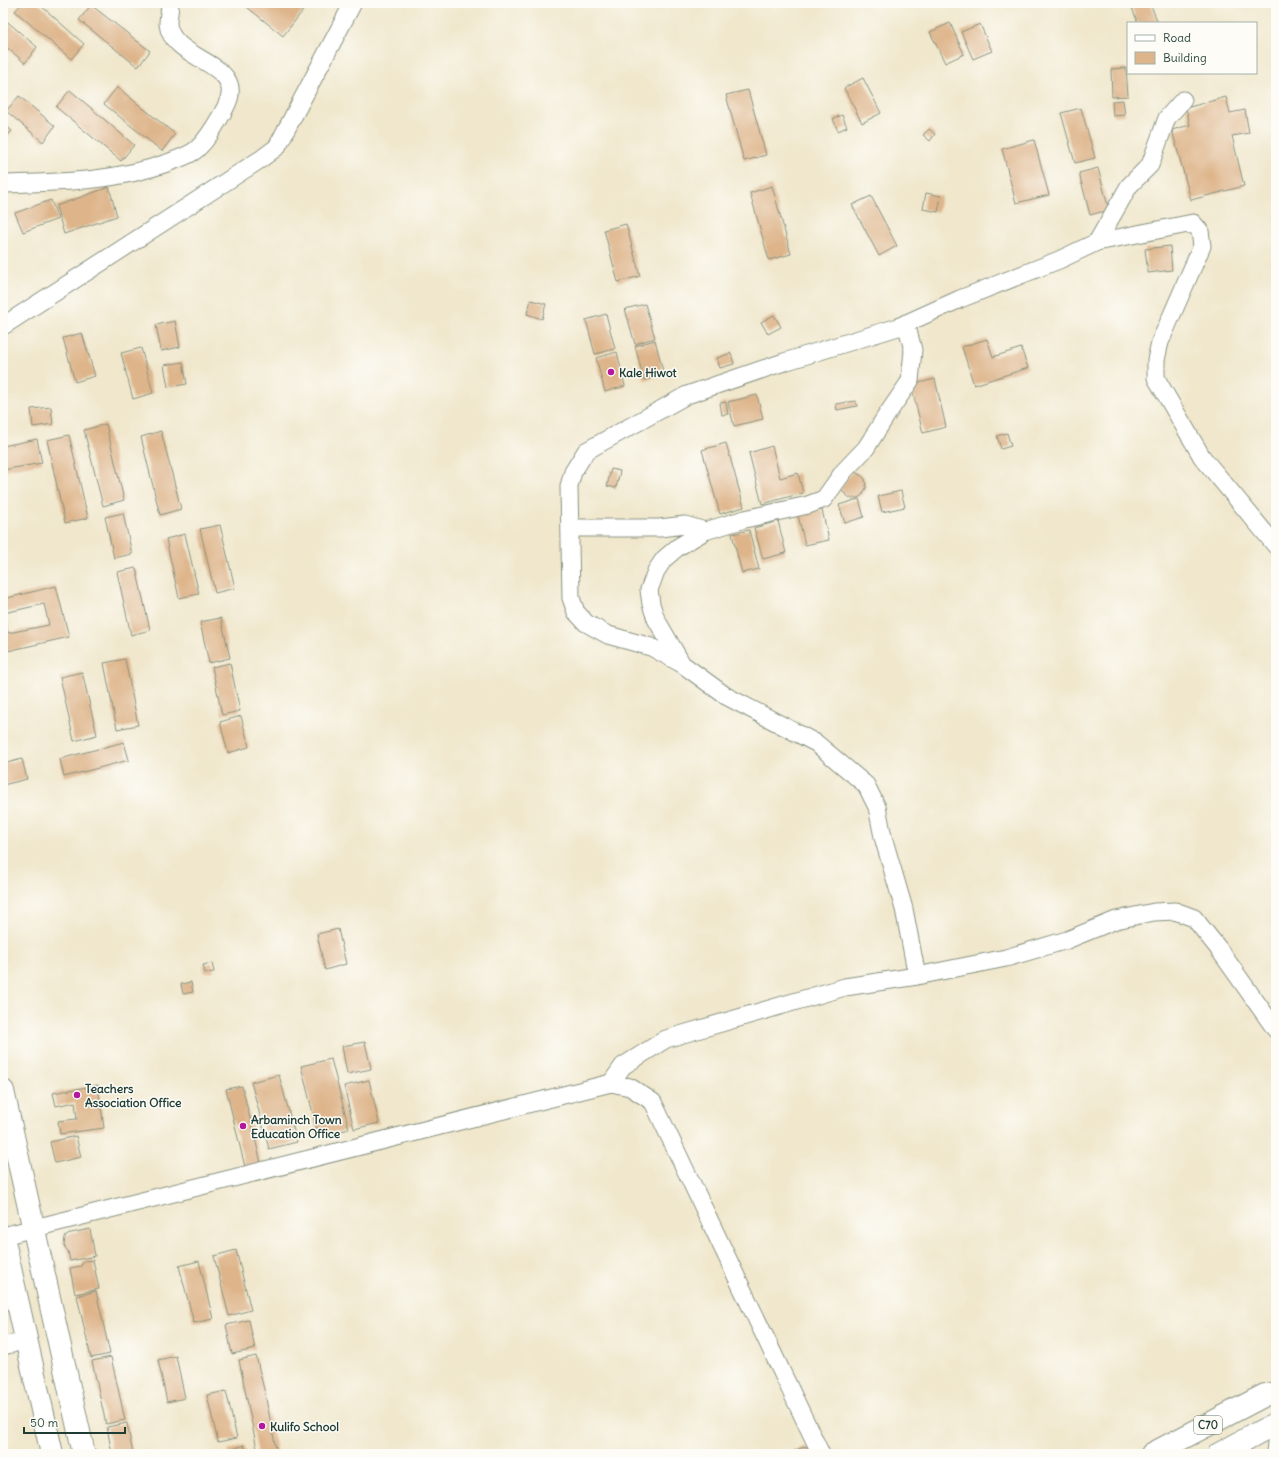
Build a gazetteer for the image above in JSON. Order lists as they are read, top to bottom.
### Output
{
  "streets": {
    "main road": ["C70"]
  },
  "places": [
    "Kale Hiwot",
    "Teachers Association Office",
    "Arbaminch Town Education Office",
    "Kulifo School"
  ],
  "legend": ["Road", "Building"],
  "scale_bar": "50 m"
}
